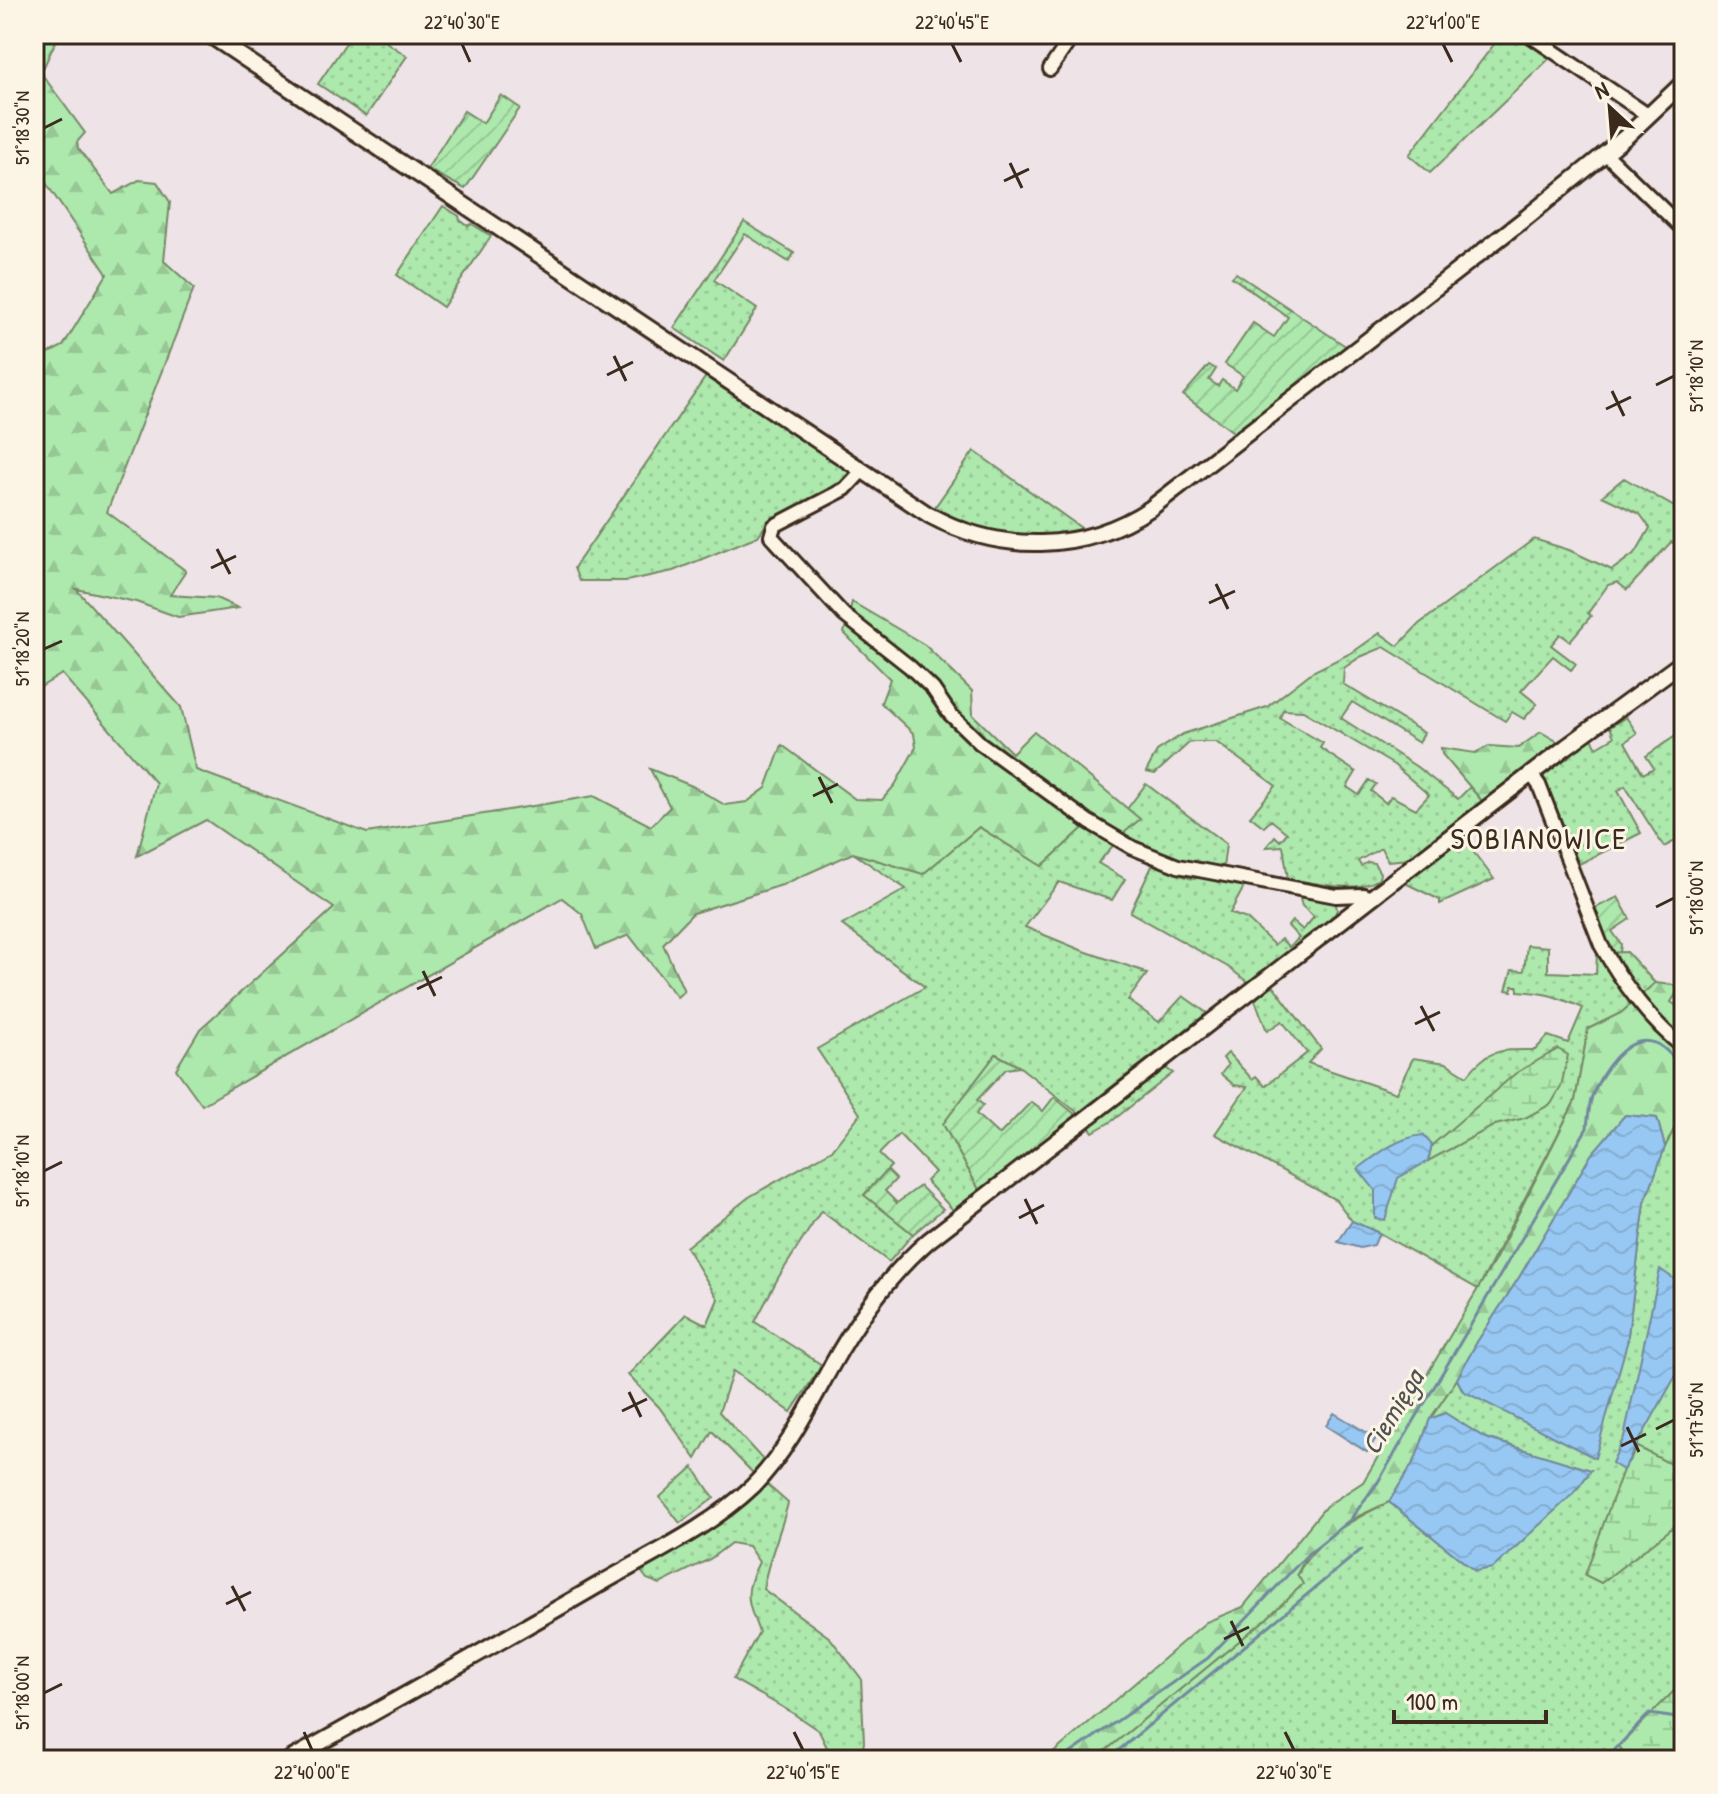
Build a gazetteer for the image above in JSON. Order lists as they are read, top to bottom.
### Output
{
  "districts": ["SOBIANOWICE"],
  "water": ["Ciemięga"],
  "scale_bar": "100 m",
  "north": "top left",
  "coordinates": [
    "22°40'30\"E",
    "22°40'45\"E",
    "22°41'00\"E",
    "51°18'30\"N",
    "51°18'10\"N",
    "51°18'20\"N",
    "51°18'00\"N",
    "51°17'50\"N",
    "22°40'00\"E",
    "22°40'15\"E"
  ]
}
